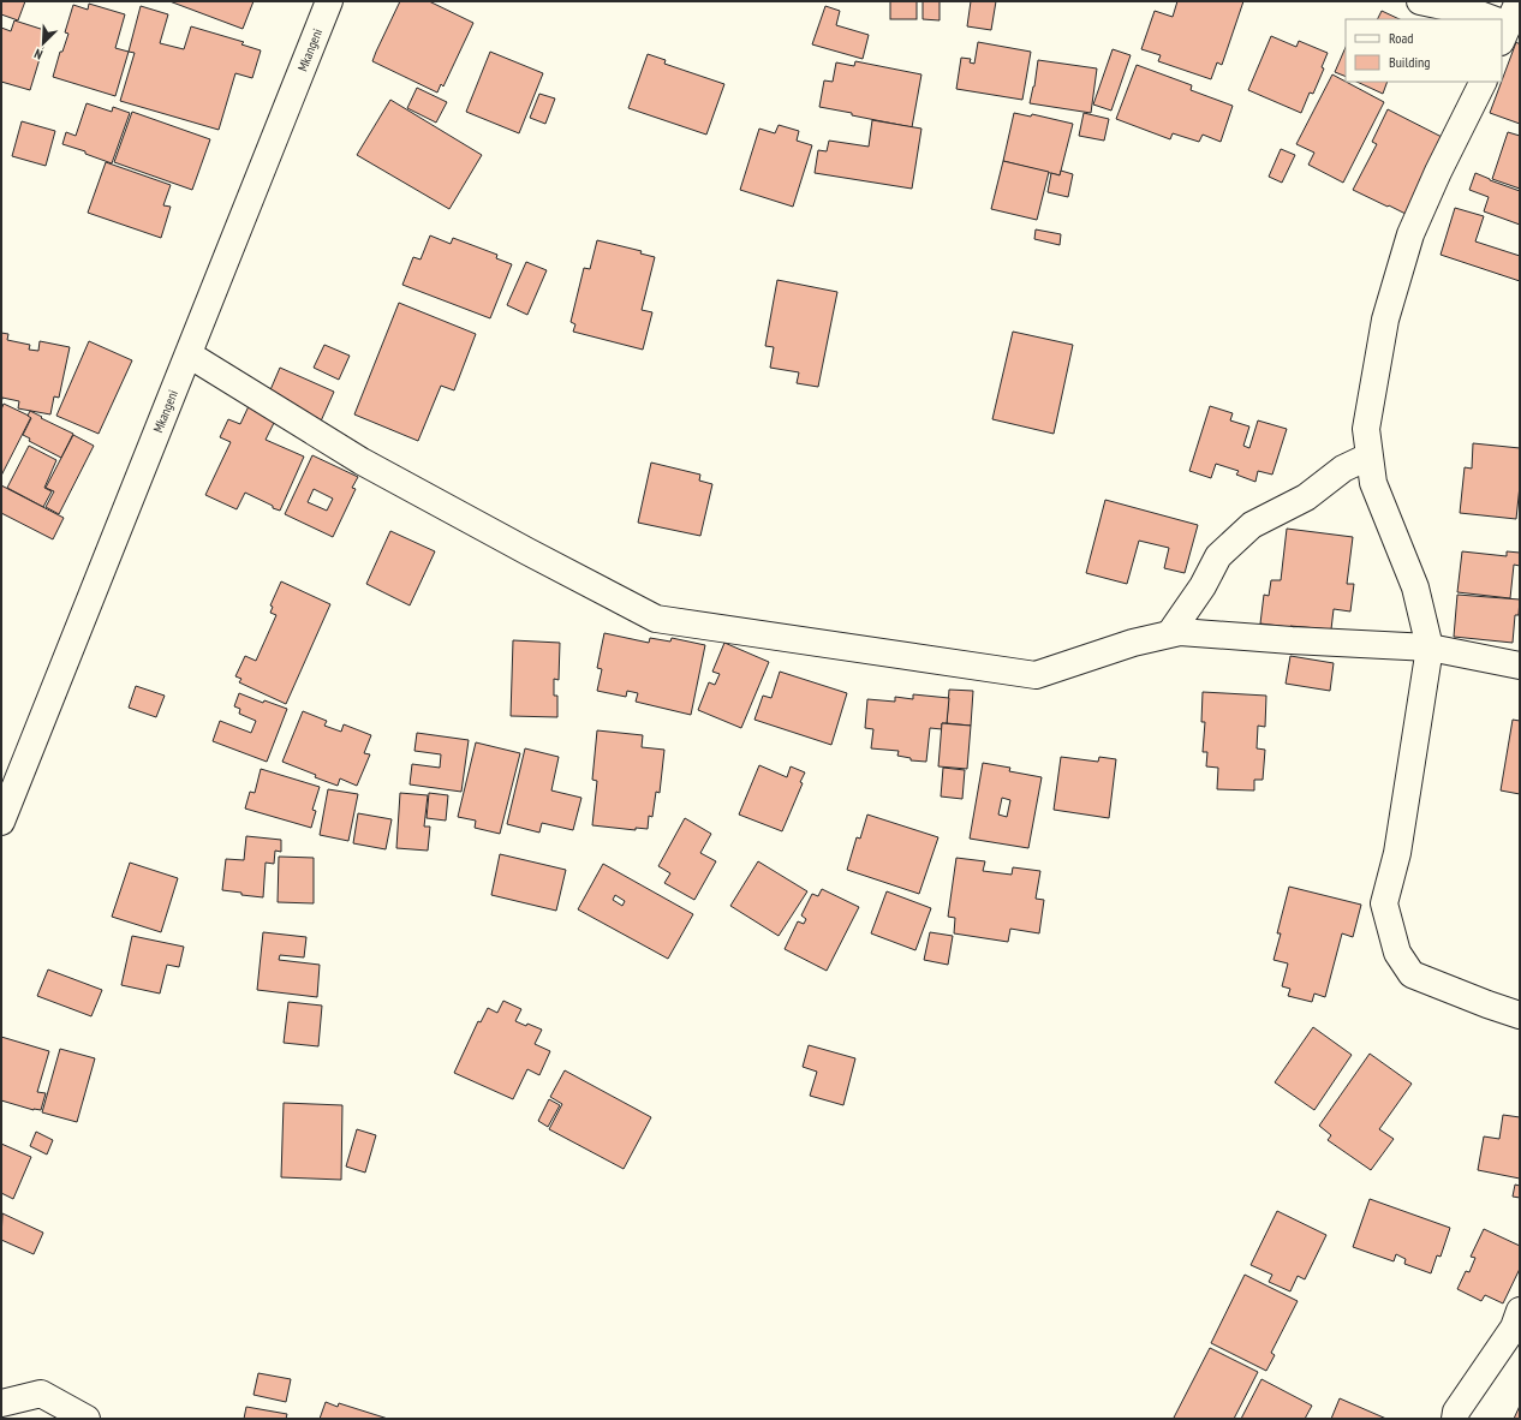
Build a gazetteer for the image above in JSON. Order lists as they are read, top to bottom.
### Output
{
  "streets": {
    "street": ["Mkangeni"]
  },
  "legend": ["Road", "Building"],
  "north": "bottom left"
}
